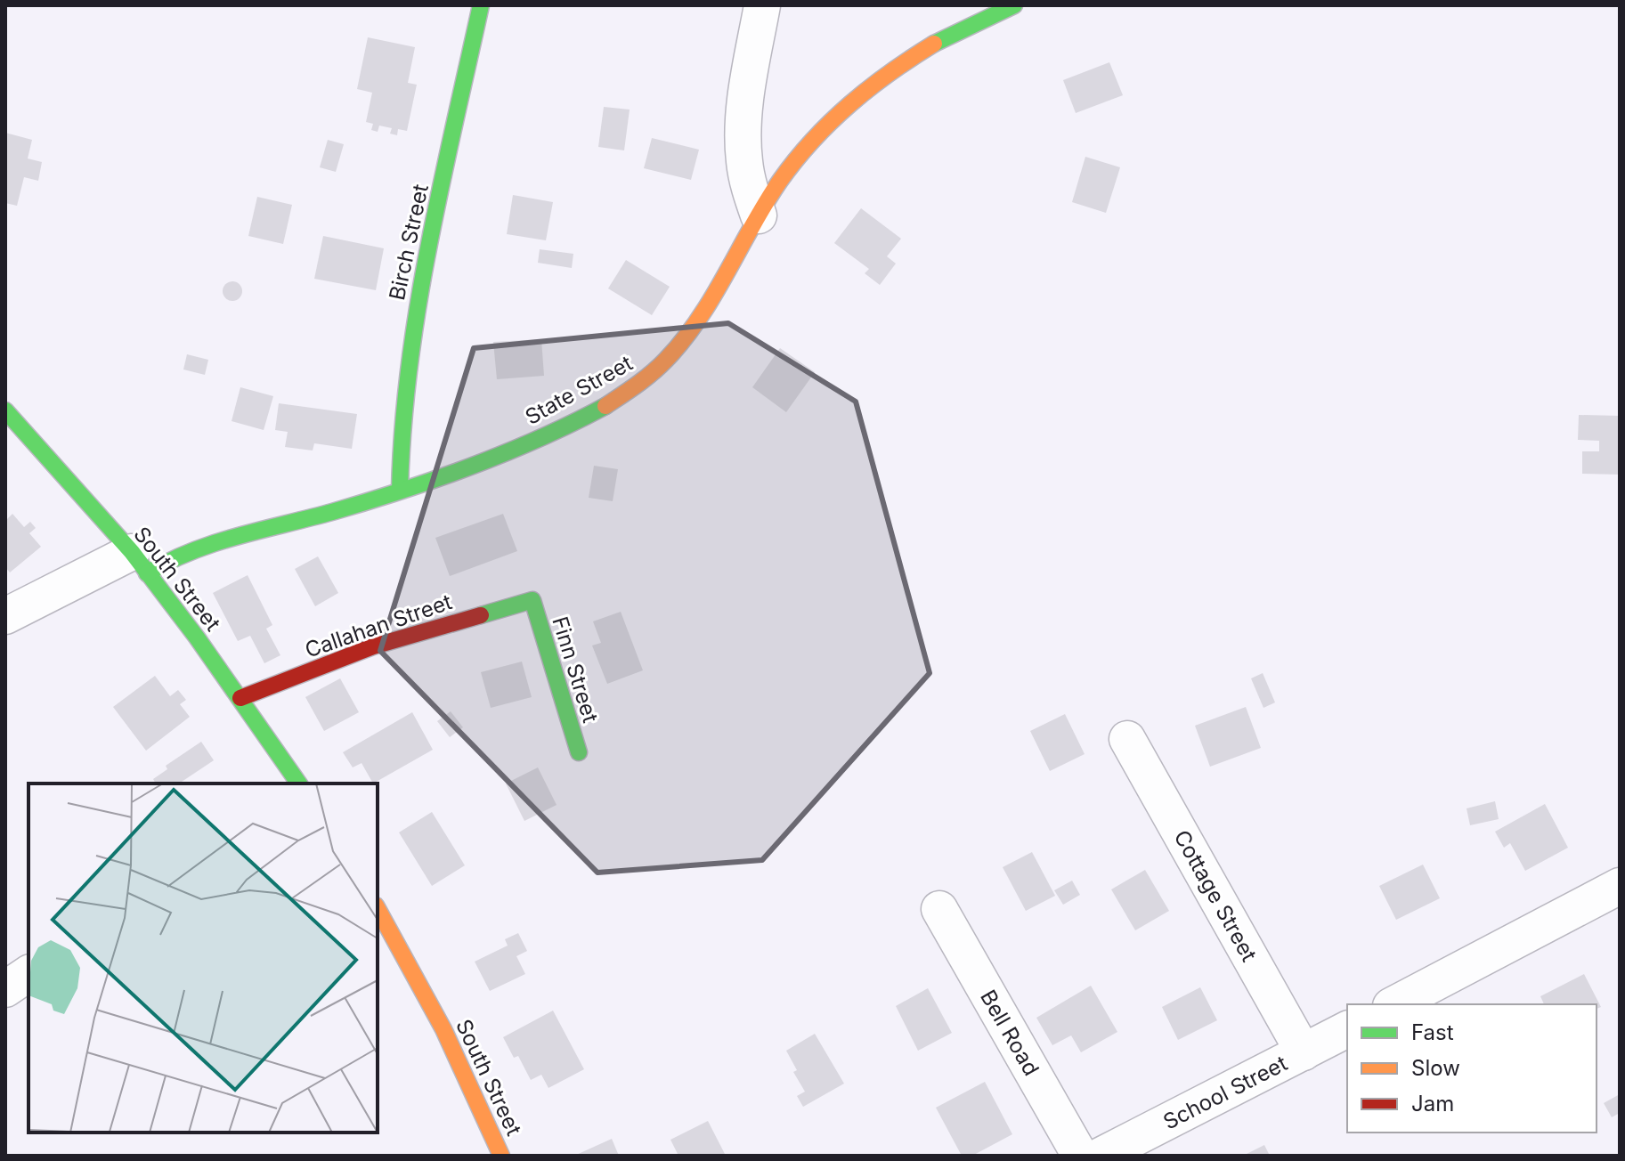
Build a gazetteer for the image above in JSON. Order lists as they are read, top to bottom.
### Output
{
  "streets": {
    "street": [
      "Birch Street",
      "State Street",
      "South Street",
      "Callahan Street",
      "Finn Street",
      "Cottage Street",
      "Bell Road",
      "School Street"
    ]
  },
  "crossings": [
    ["Birch Street", "State Street"],
    ["State Street", "South Street"],
    ["South Street", "Callahan Street"],
    ["Callahan Street", "Finn Street"],
    ["Cottage Street", "School Street"]
  ],
  "legend": ["Fast", "Slow", "Jam"]
}
